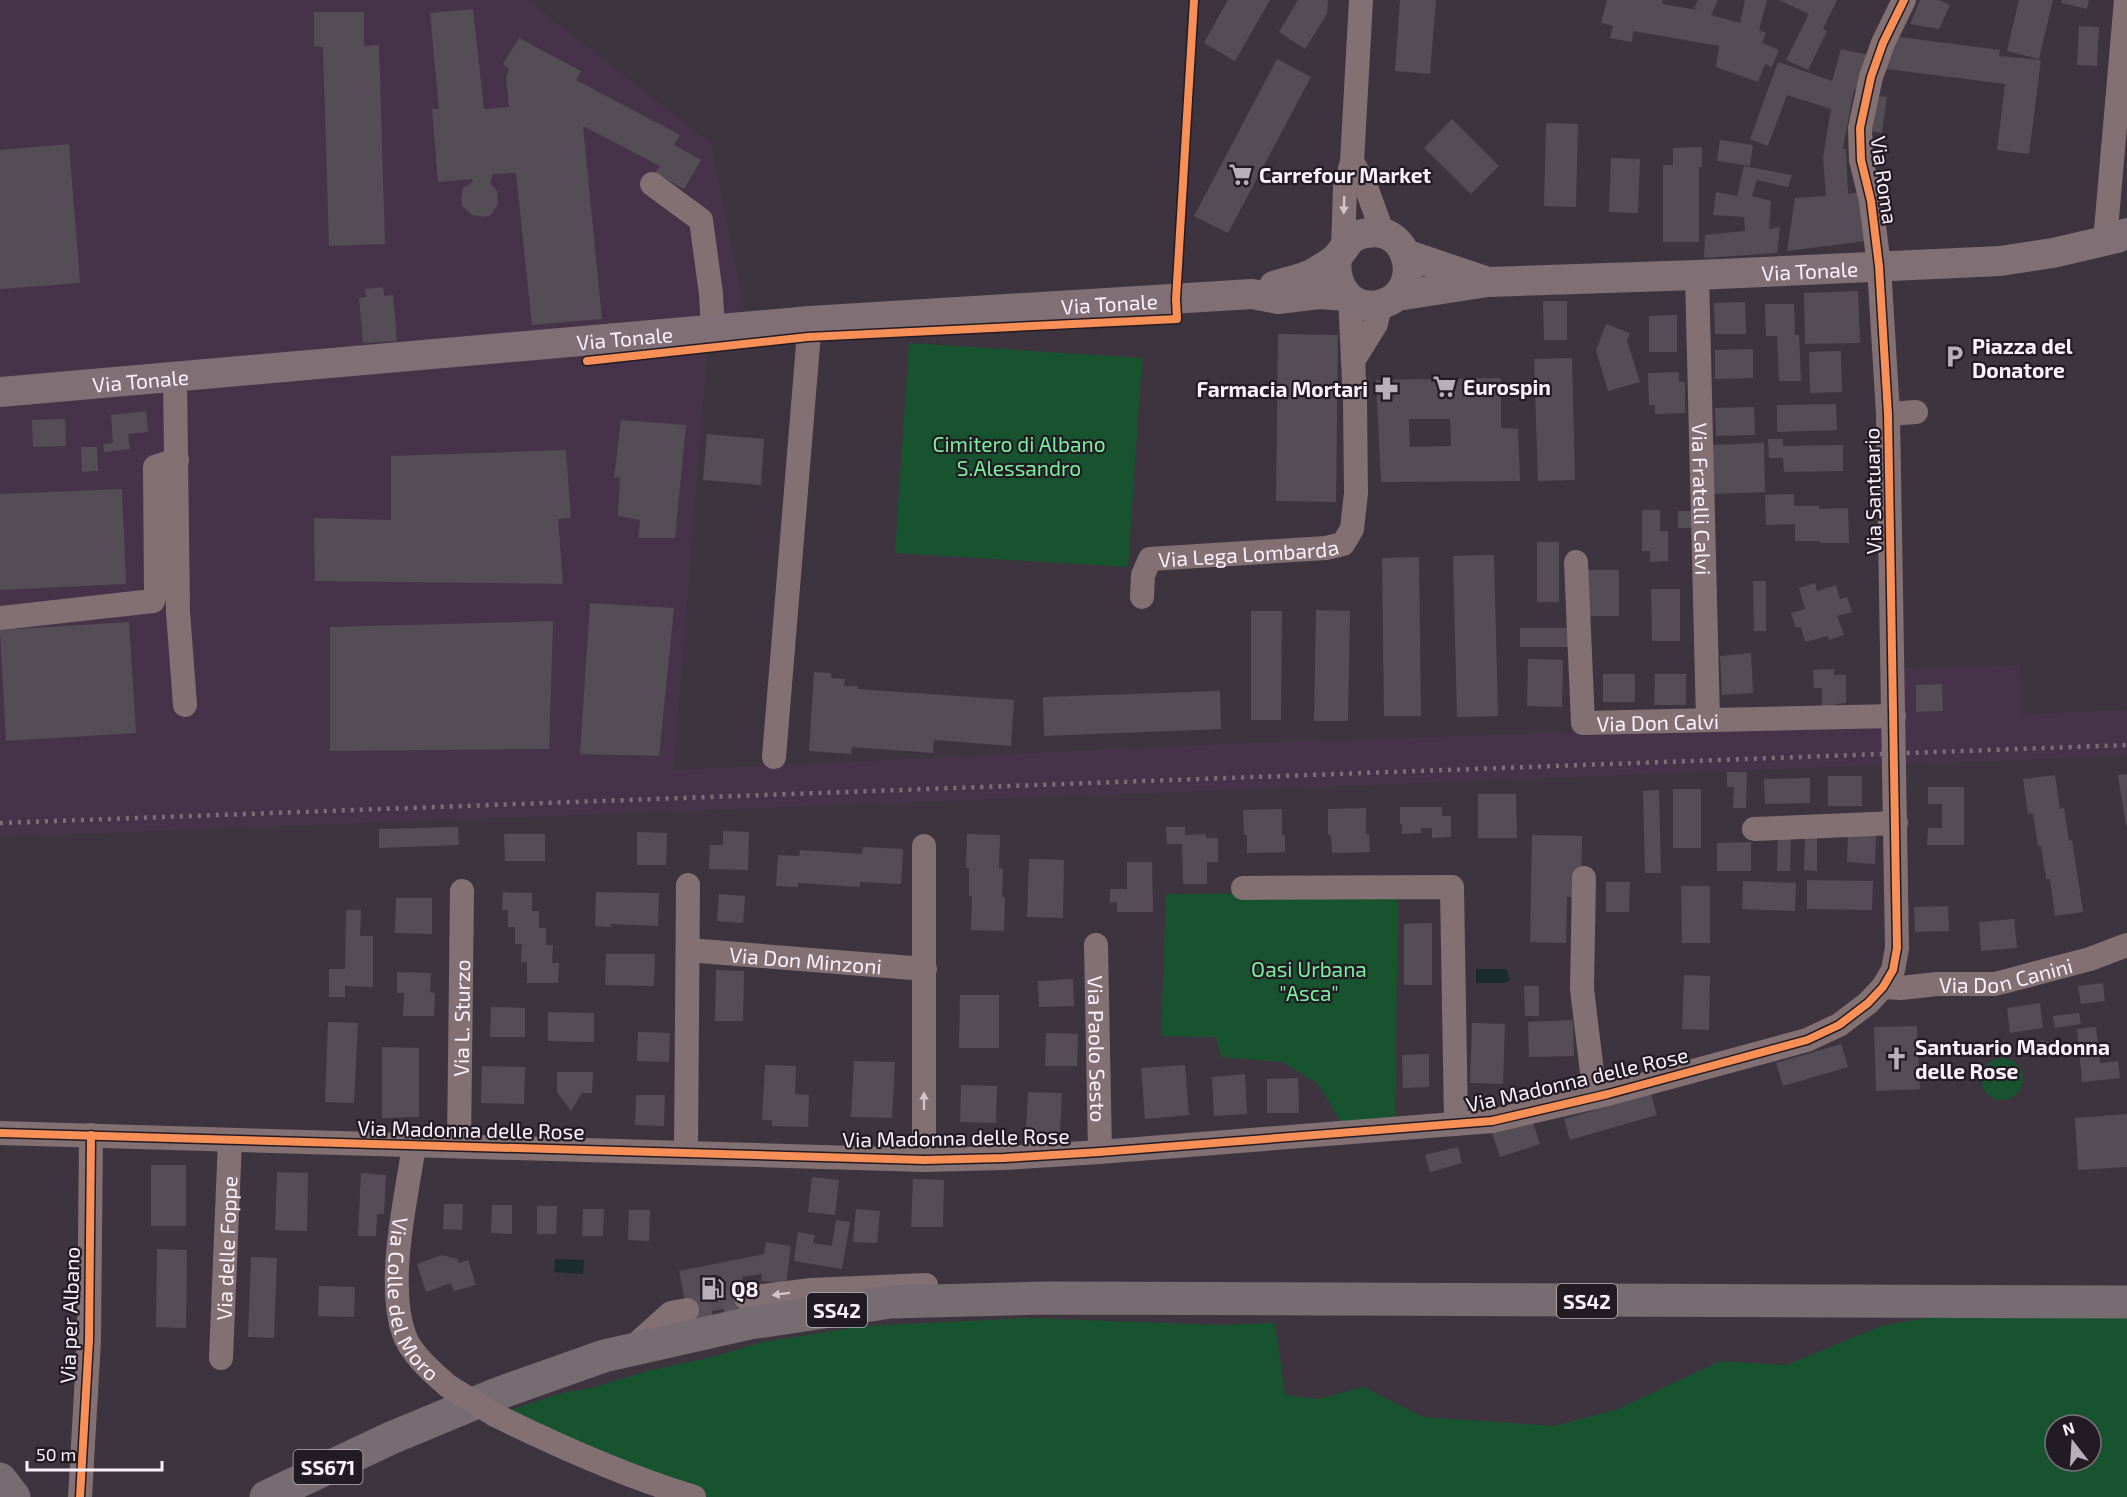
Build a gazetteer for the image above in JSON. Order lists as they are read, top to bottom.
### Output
{
  "streets": {
    "highway": ["SS42", "SS671"],
    "main road": ["Via Tonale"],
    "street": [
      "Via Roma",
      "Via Santuario",
      "Via Fratelli Calvi",
      "Via Lega Lombarda",
      "Via Don Calvi",
      "Via Don Minzoni",
      "Via Don Canini",
      "Via L. Sturzo",
      "Via Paolo Sesto",
      "Via Madonna delle Rose",
      "Via delle Foppe",
      "Via Colle del Moro",
      "Via per Albano"
    ]
  },
  "crossings": [
    ["Via Roma", "Via Tonale"],
    ["Via Roma", "Via Santuario"],
    ["Via Tonale", "Via Santuario"],
    ["Via Tonale", "Via Fratelli Calvi"],
    ["Via Tonale", "Via Lega Lombarda"],
    ["Via Santuario", "Via Don Calvi"],
    ["Via Santuario", "Via Don Canini"],
    ["Via Santuario", "Via Madonna delle Rose"],
    ["Via Fratelli Calvi", "Via Don Calvi"],
    ["Via Don Canini", "Via Madonna delle Rose"],
    ["Via L. Sturzo", "Via Madonna delle Rose"],
    ["Via Paolo Sesto", "Via Madonna delle Rose"],
    ["Via Madonna delle Rose", "Via delle Foppe"],
    ["Via Madonna delle Rose", "Via Colle del Moro"],
    ["Via Madonna delle Rose", "Via per Albano"],
    ["SS42", "SS671"]
  ],
  "parks": ["Cimitero di Albano S.Alessandro", "Oasi Urbana \"Asca\""],
  "places": {
    "supermarket": ["Carrefour Market", "Eurospin"],
    "parking": ["Piazza del Donatore"],
    "pharmacy": ["Farmacia Mortari"],
    "church": ["Santuario Madonna delle Rose"],
    "fuel station": ["Q8"]
  },
  "scale_bar": "50 m",
  "north": "top"
}
